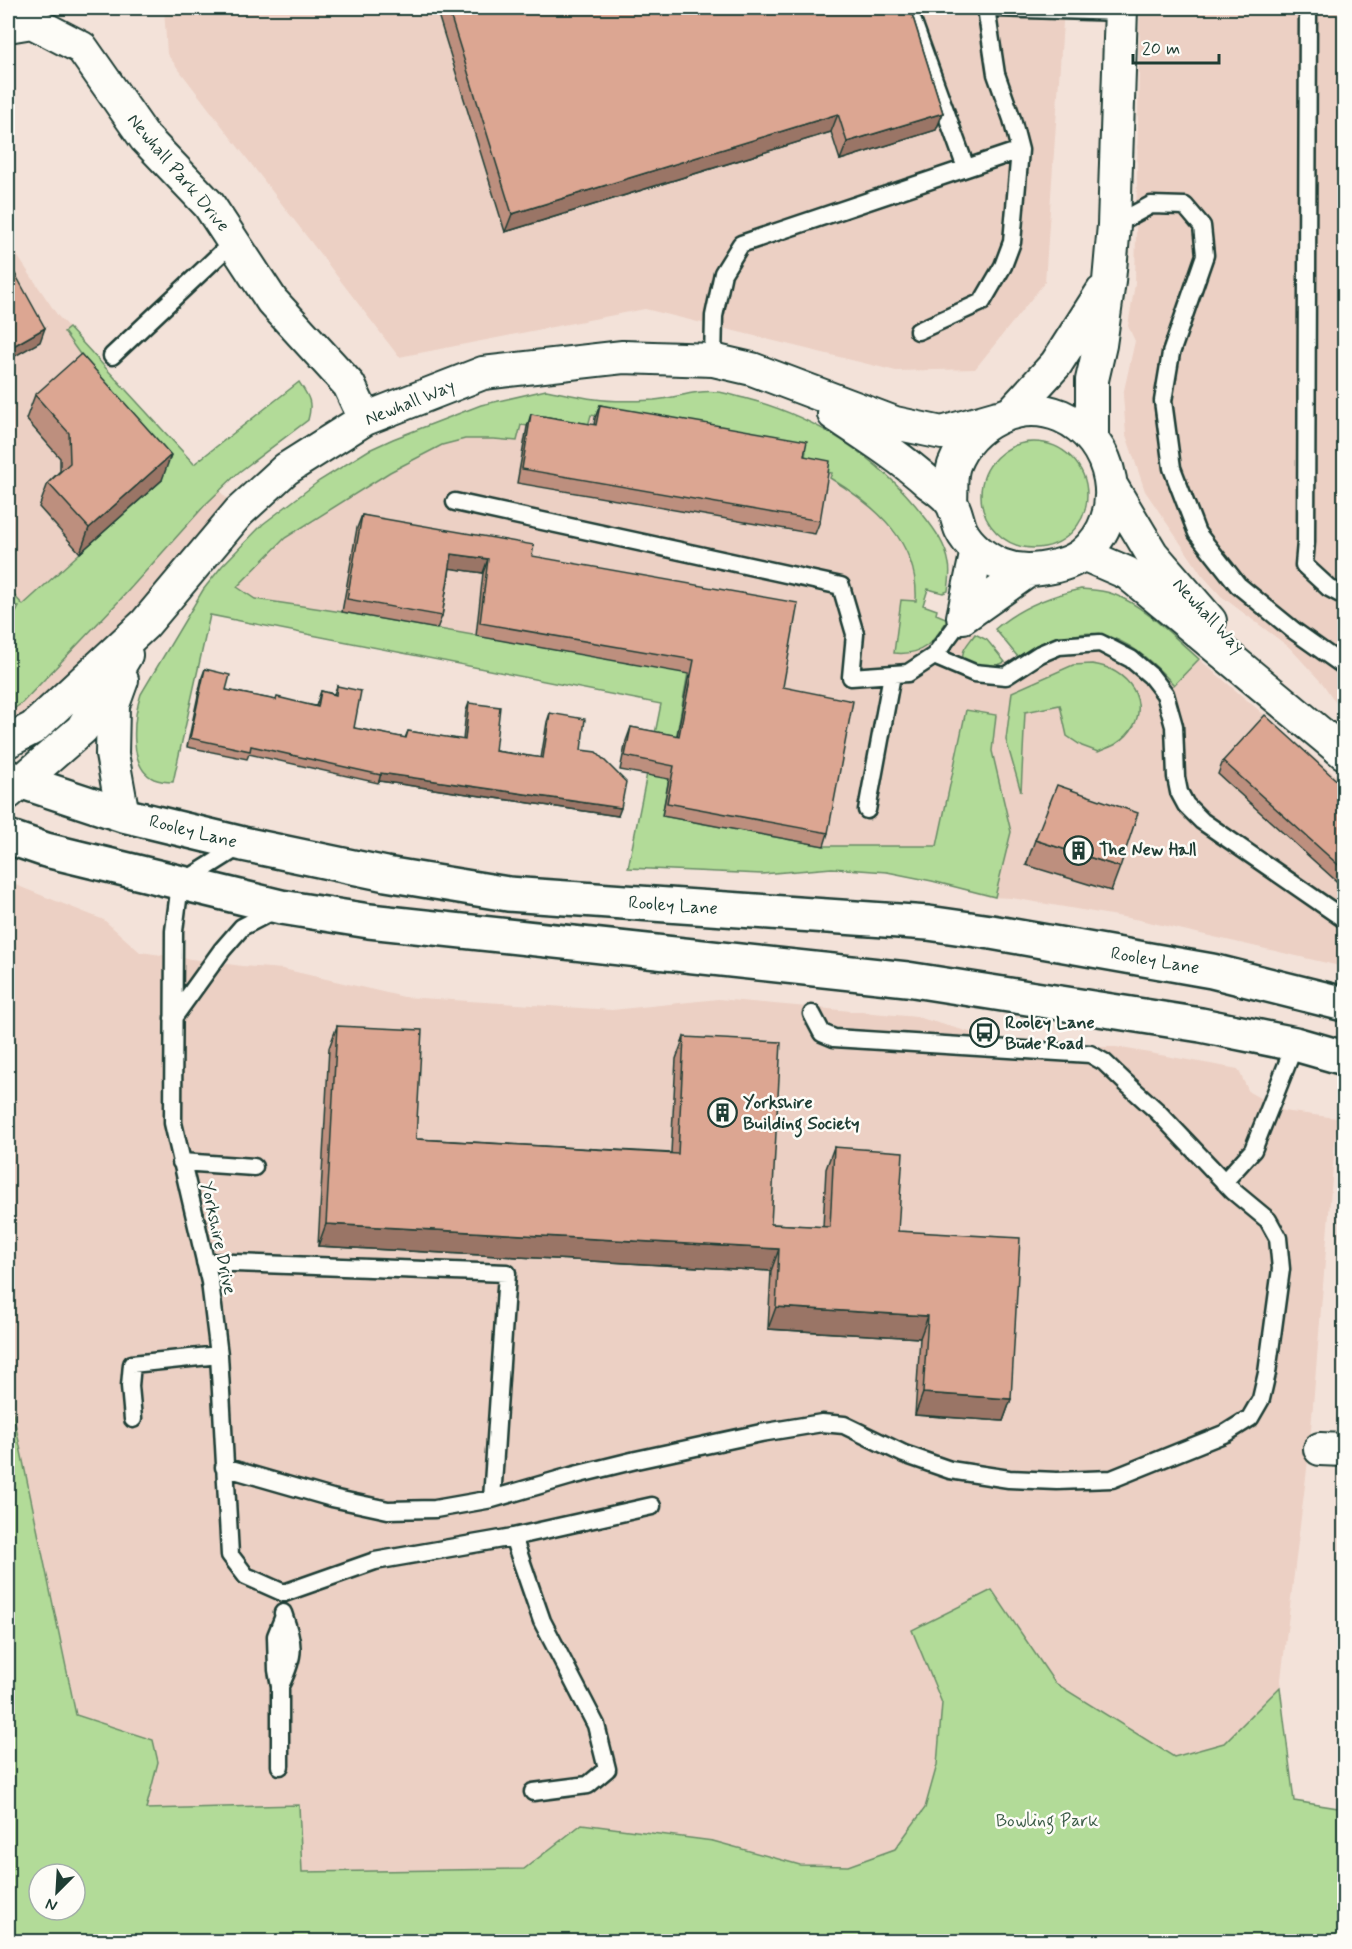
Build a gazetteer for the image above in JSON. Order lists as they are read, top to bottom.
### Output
{
  "streets": {
    "highway": ["Rooley Lane"],
    "street": ["Newhall Park Drive", "Newhall Way"],
    "lane": ["Yorkshire Drive"]
  },
  "crossings": [
    ["Newhall Park Drive", "Newhall Way"],
    ["Newhall Way", "Rooley Lane"]
  ],
  "parks": ["Bowling Park"],
  "places": {
    "building": ["The New Hall", "Yorkshire Building Society"],
    "bus stop": ["Rooley Lane Bude Road"]
  },
  "scale_bar": "20 m",
  "north": "bottom left"
}
